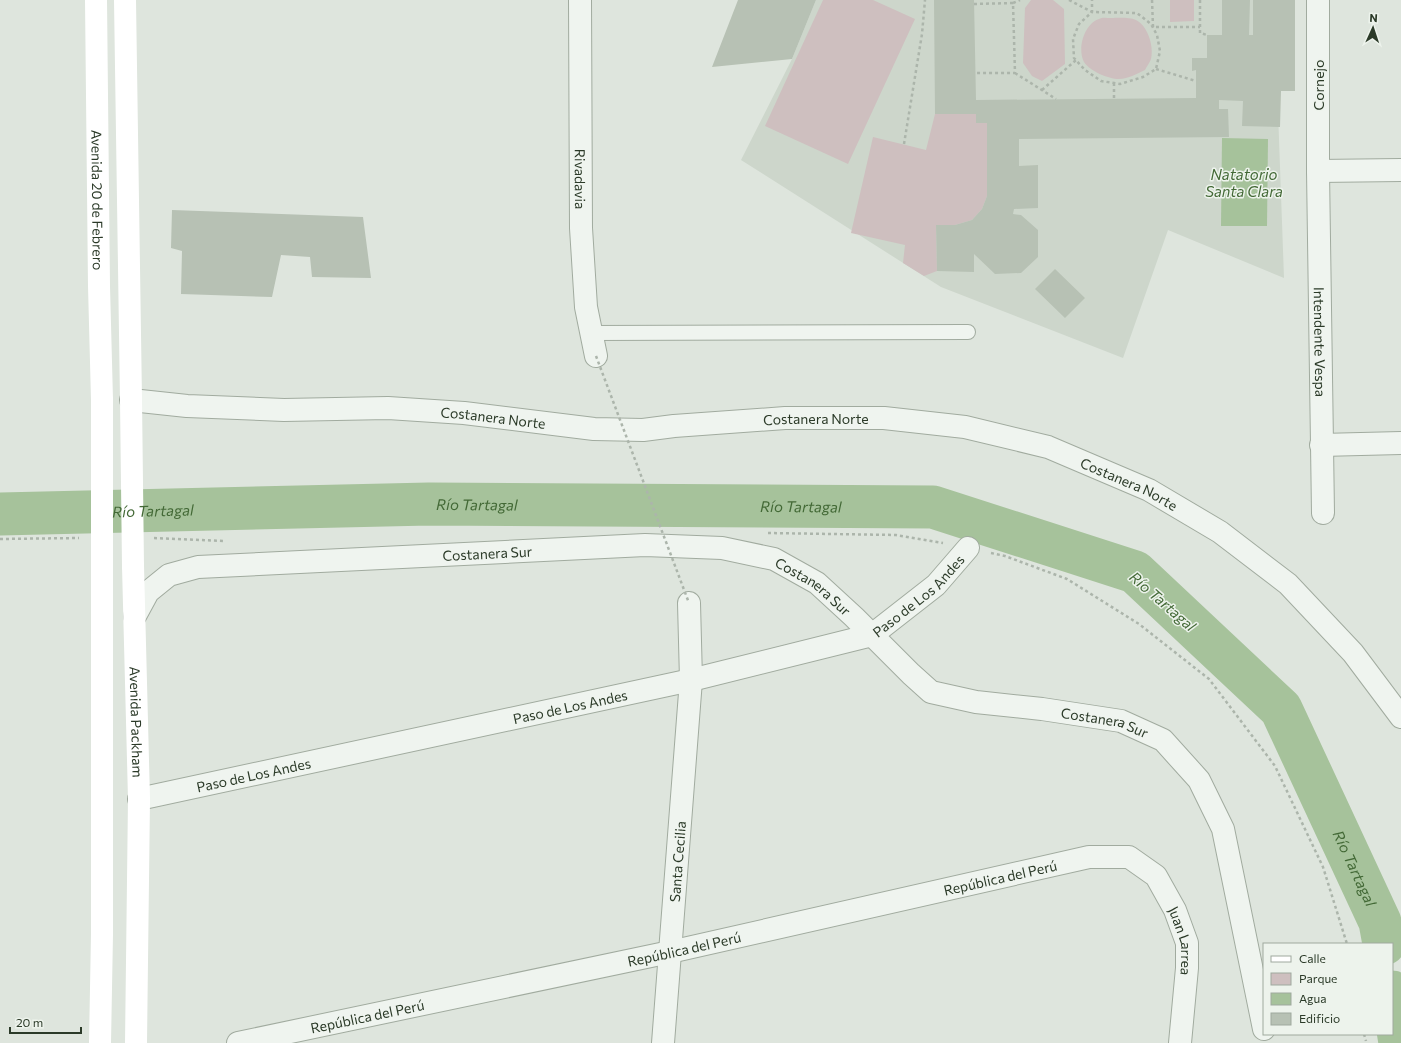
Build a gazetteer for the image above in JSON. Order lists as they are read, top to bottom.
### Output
{
  "streets": {
    "main road": ["Avenida 20 de Febrero", "Avenida Packham"],
    "street": [
      "Cornejo",
      "Rivadavia",
      "Intendente Vespa",
      "Costanera Norte",
      "Costanera Sur",
      "Paso de Los Andes",
      "Santa Cecilia",
      "República del Perú",
      "Juan Larrea"
    ]
  },
  "crossings": [
    ["Cornejo", "Intendente Vespa"],
    ["Costanera Norte", "Avenida Packham"],
    ["Costanera Sur", "Paso de Los Andes"],
    ["Costanera Sur", "Avenida Packham"],
    ["Paso de Los Andes", "Avenida Packham"],
    ["Paso de Los Andes", "Santa Cecilia"],
    ["Santa Cecilia", "República del Perú"],
    ["República del Perú", "Juan Larrea"]
  ],
  "water": ["Natatorio Santa Clara", "Río Tartagal"],
  "legend": [
    "Calle",
    "Parque",
    "Agua",
    "Edificio"
  ],
  "scale_bar": "20 m",
  "north": "top"
}
